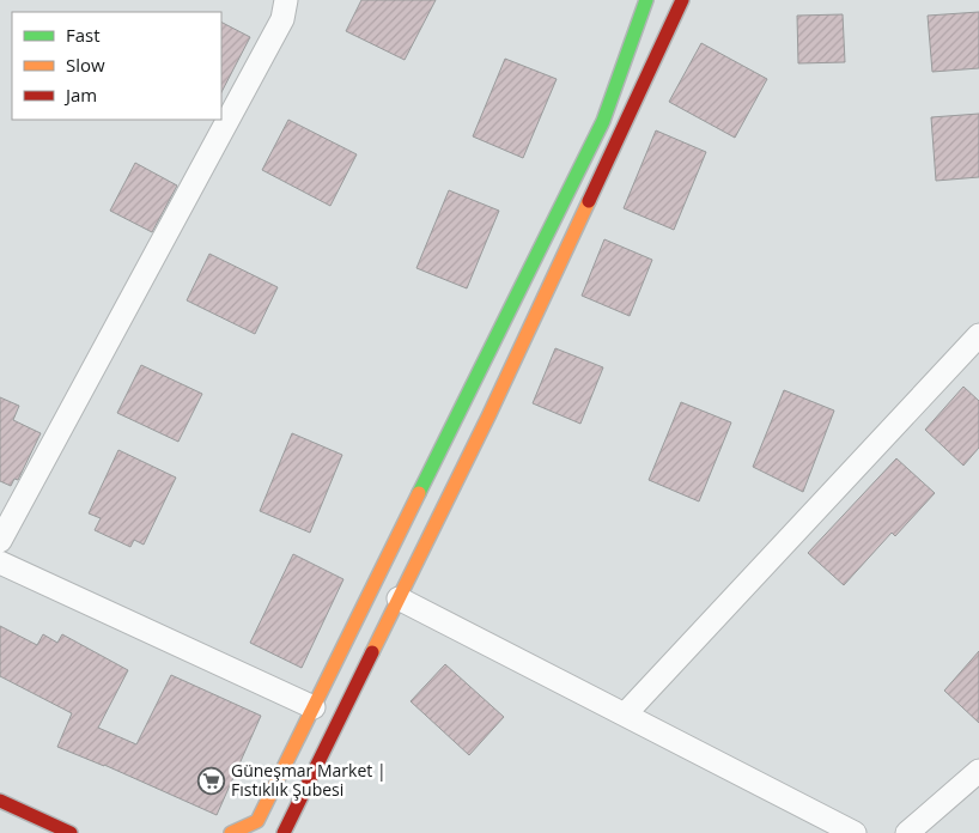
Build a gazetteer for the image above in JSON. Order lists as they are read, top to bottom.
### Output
{
  "places": {
    "supermarket": ["Güneşmar Market | Fıstıklık Şubesi"]
  },
  "legend": ["Fast", "Slow", "Jam"]
}
